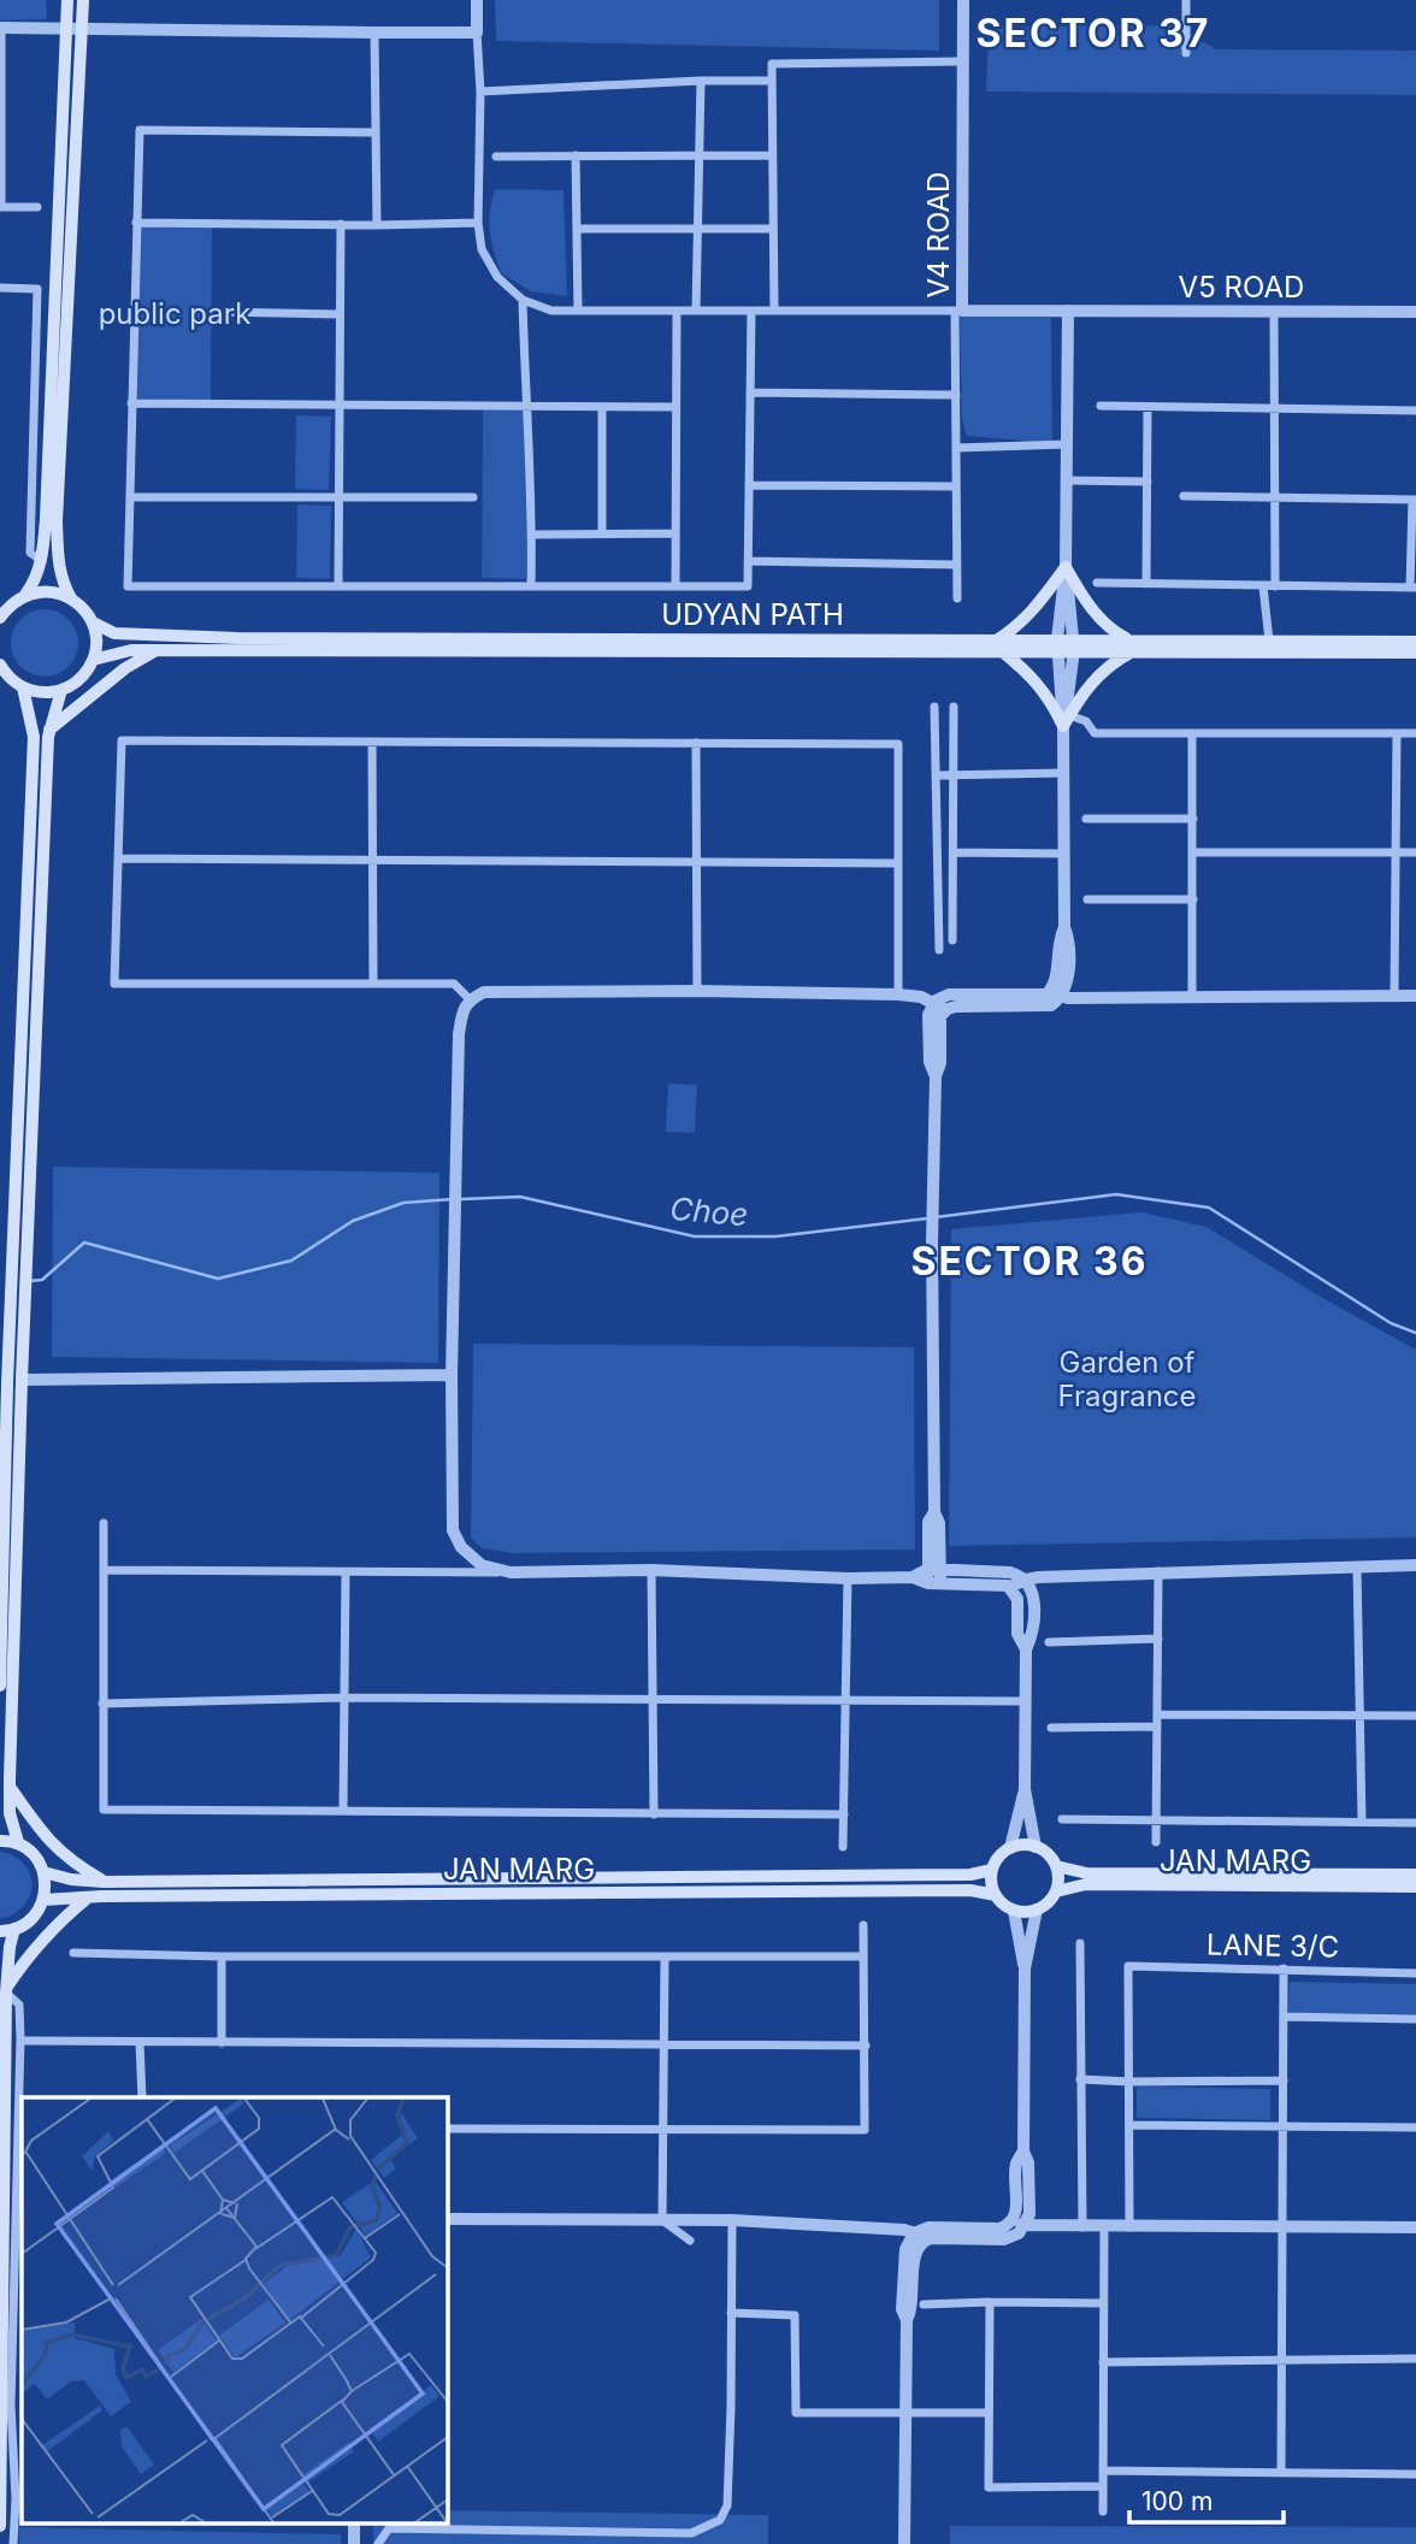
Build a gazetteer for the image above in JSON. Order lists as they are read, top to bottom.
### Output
{
  "streets": {
    "main road": ["UDYAN PATH", "JAN MARG"],
    "street": ["V4 ROAD", "V5 ROAD", "LANE 3/C"]
  },
  "crossings": [
    ["V4 ROAD", "V5 ROAD"]
  ],
  "districts": ["SECTOR 37", "SECTOR 36"],
  "water": ["Choe"],
  "parks": ["public park", "Garden of Fragrance"],
  "scale_bar": "100 m"
}
